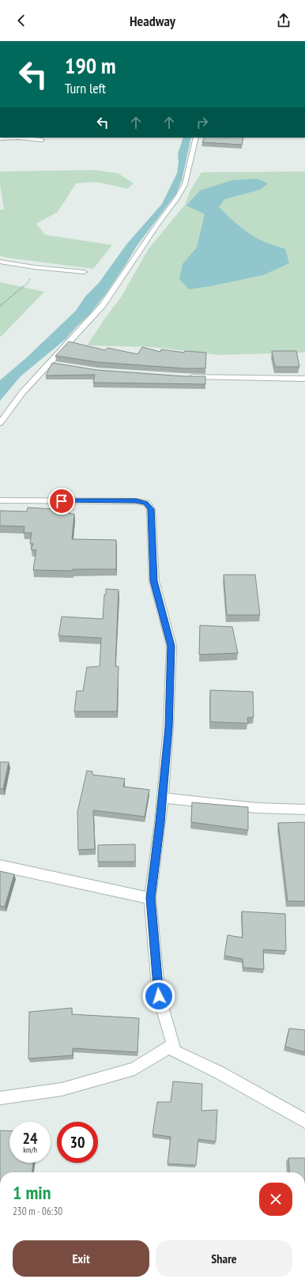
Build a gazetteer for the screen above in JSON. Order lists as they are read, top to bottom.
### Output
{
  "page": {
    "header": "Headway",
    "turn": ["190 m", "Turn left"],
    "speed": "24 km/h",
    "limit": "30",
    "heading": ["1 min", "230 m · 06:30"],
    "buttons": ["Exit", "Share"]
  }
}
